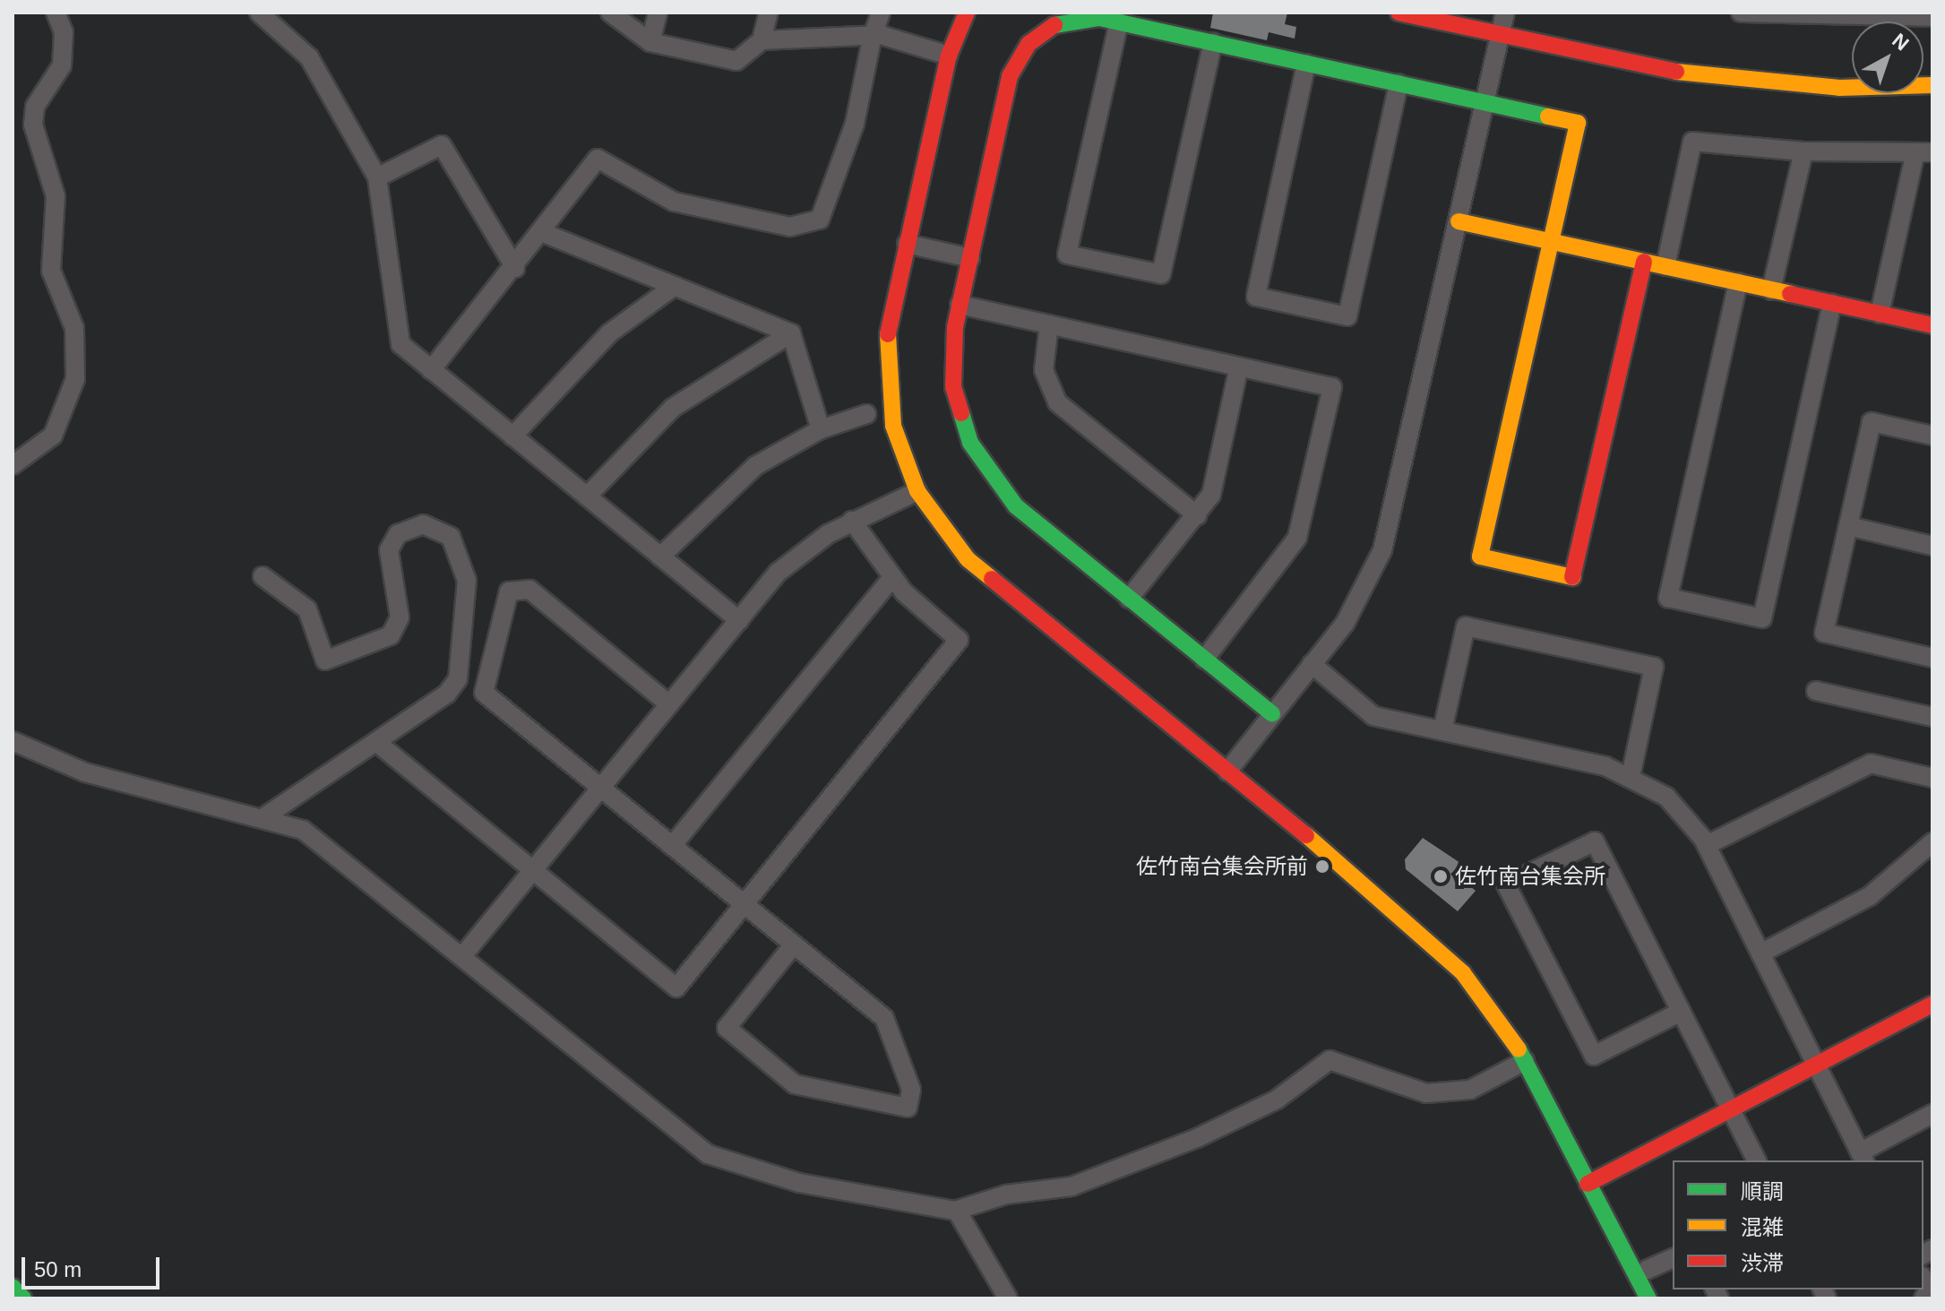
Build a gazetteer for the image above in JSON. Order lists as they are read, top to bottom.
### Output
{
  "places": ["佐竹南台集会所前", "佐竹南台集会所"],
  "legend": ["順調", "混雑", "渋滞"],
  "scale_bar": "50 m",
  "north": "top right"
}
